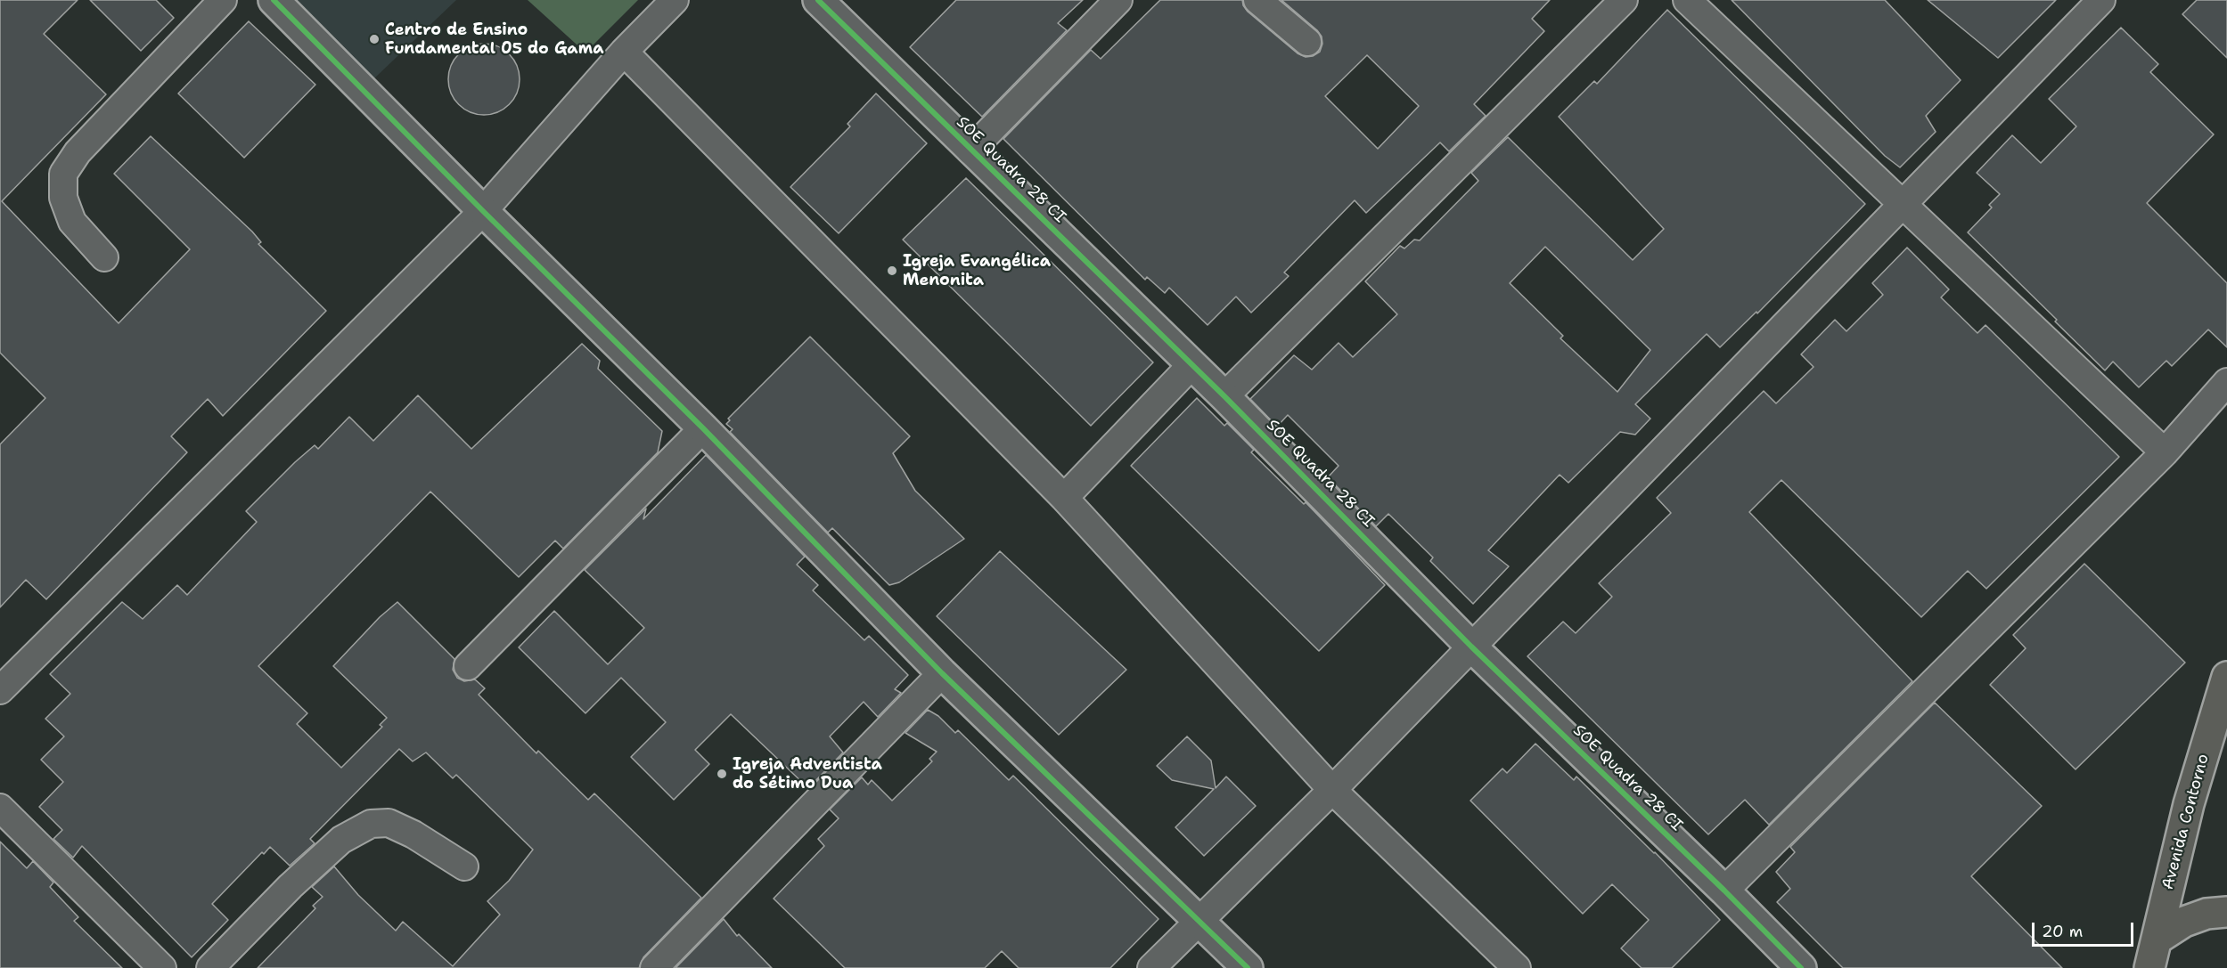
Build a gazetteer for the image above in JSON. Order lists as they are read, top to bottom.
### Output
{
  "streets": {
    "main road": ["Avenida Contorno"],
    "street": ["SOE Quadra 28 CI"]
  },
  "places": ["Centro de Ensino Fundamental 05 do Gama", "Igreja Evangélica Menonita", "Igreja Adventista do Sétimo Dua"],
  "scale_bar": "20 m"
}
